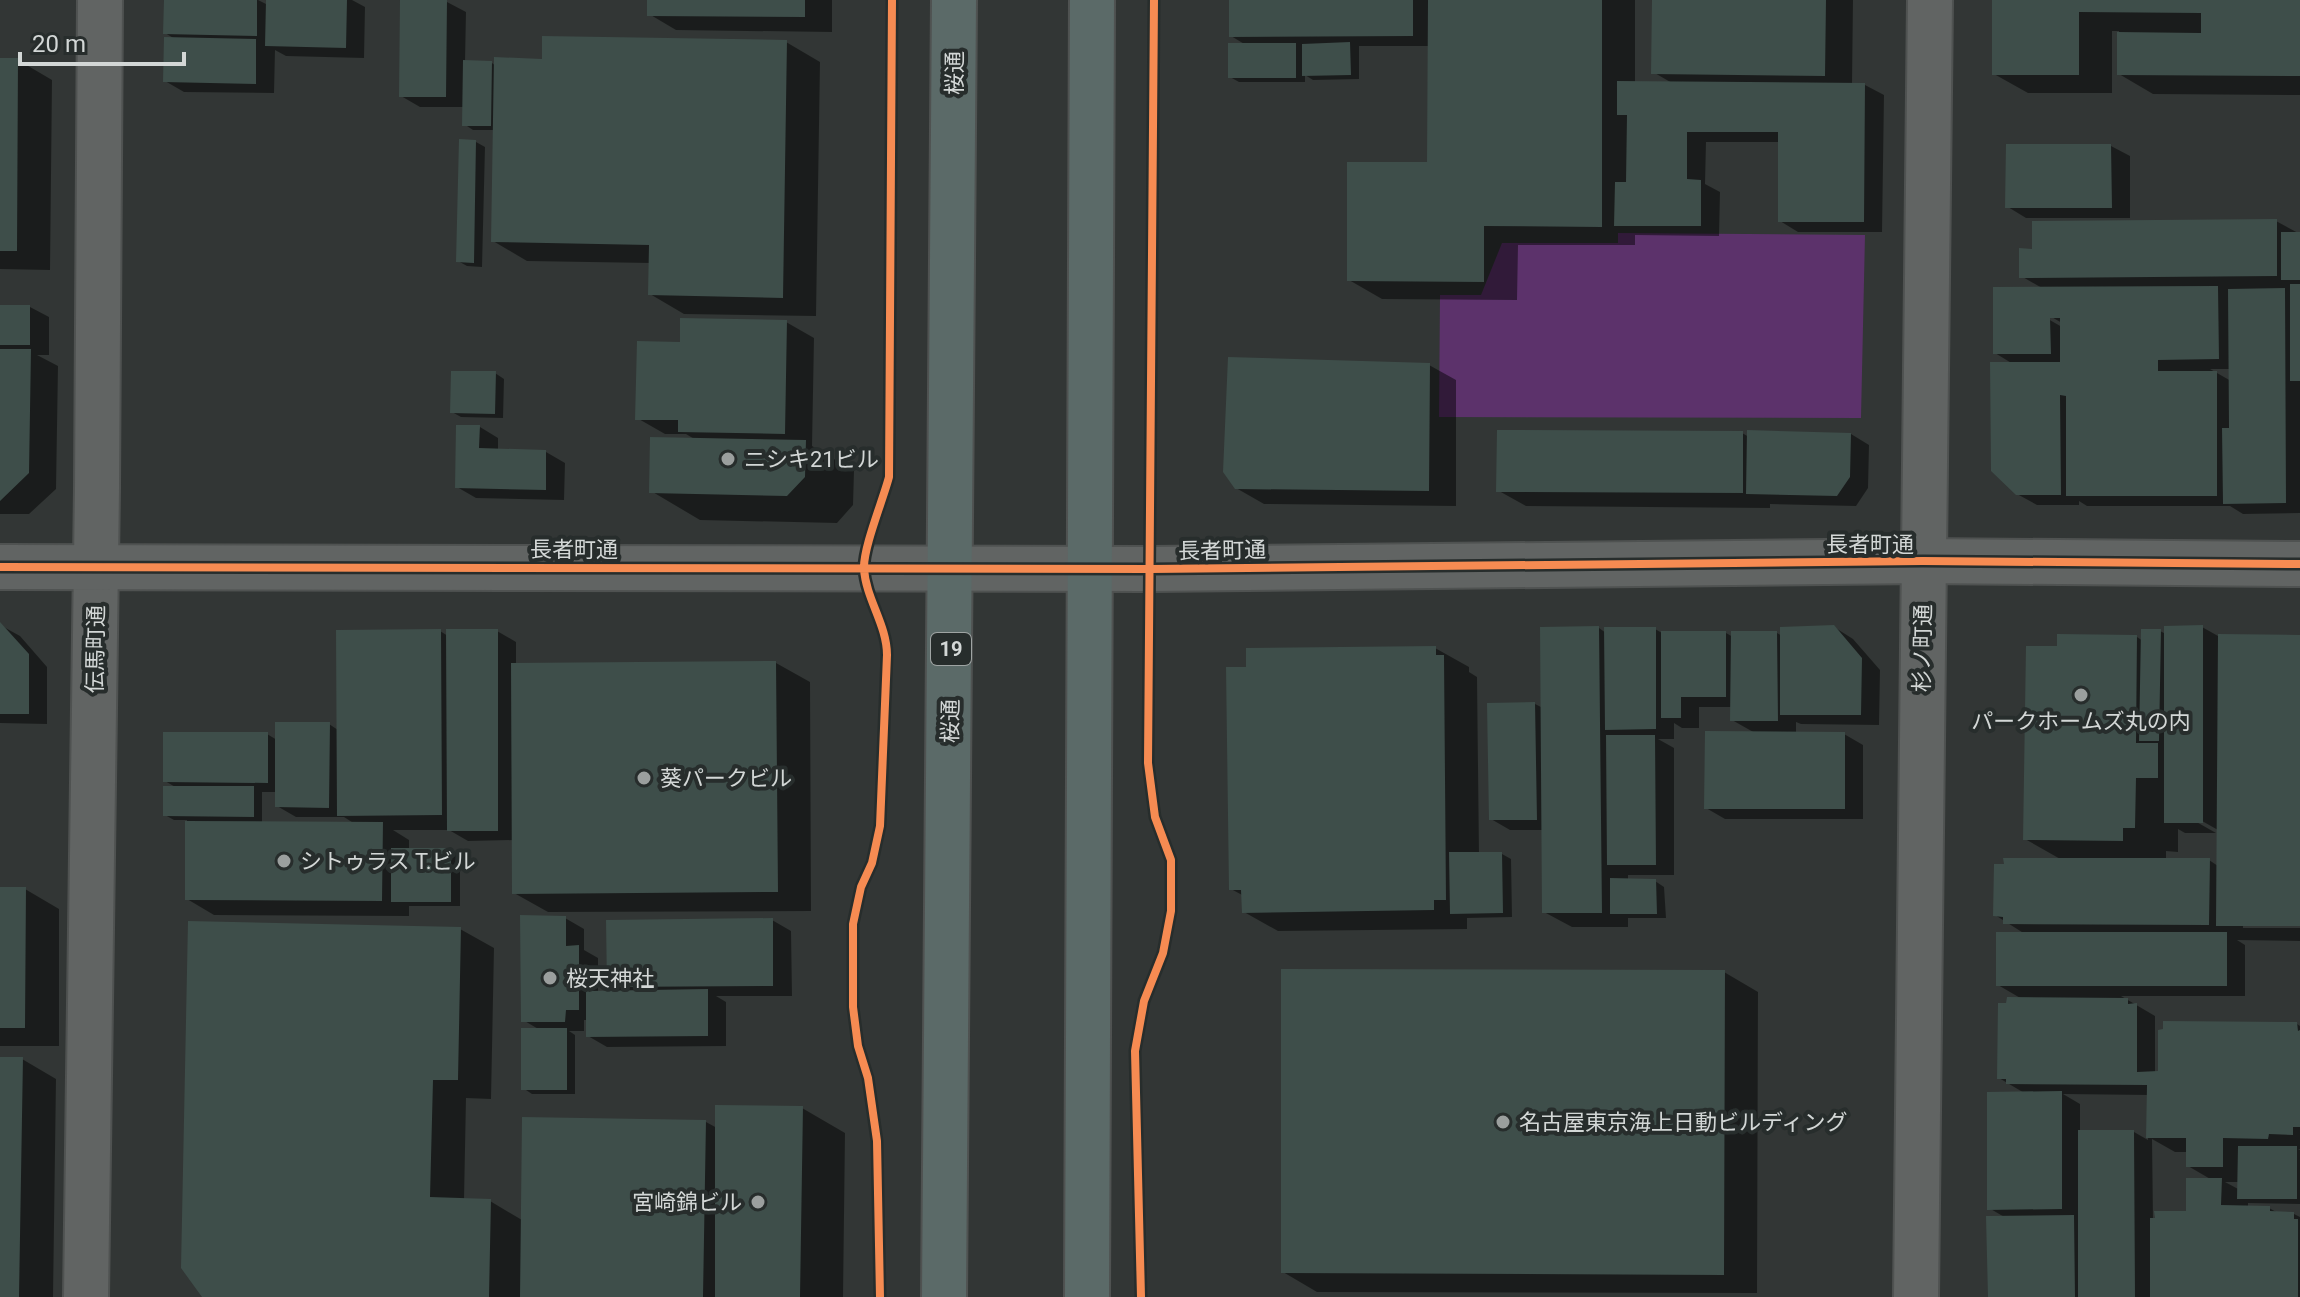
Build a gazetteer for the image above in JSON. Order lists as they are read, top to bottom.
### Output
{
  "streets": {
    "highway": ["桜通", "19"],
    "street": ["長者町通", "杉ノ町通", "伝馬町通"]
  },
  "crossings": [
    ["桜通", "長者町通"],
    ["長者町通", "杉ノ町通"],
    ["長者町通", "伝馬町通"]
  ],
  "places": [
    "ニシキ21ビル",
    "パークホームズ丸の内",
    "葵パークビル",
    "シトゥラス T.ビル",
    "桜天神社",
    "名古屋東京海上日動ビルディング",
    "宮崎錦ビル"
  ],
  "scale_bar": "20 m"
}
